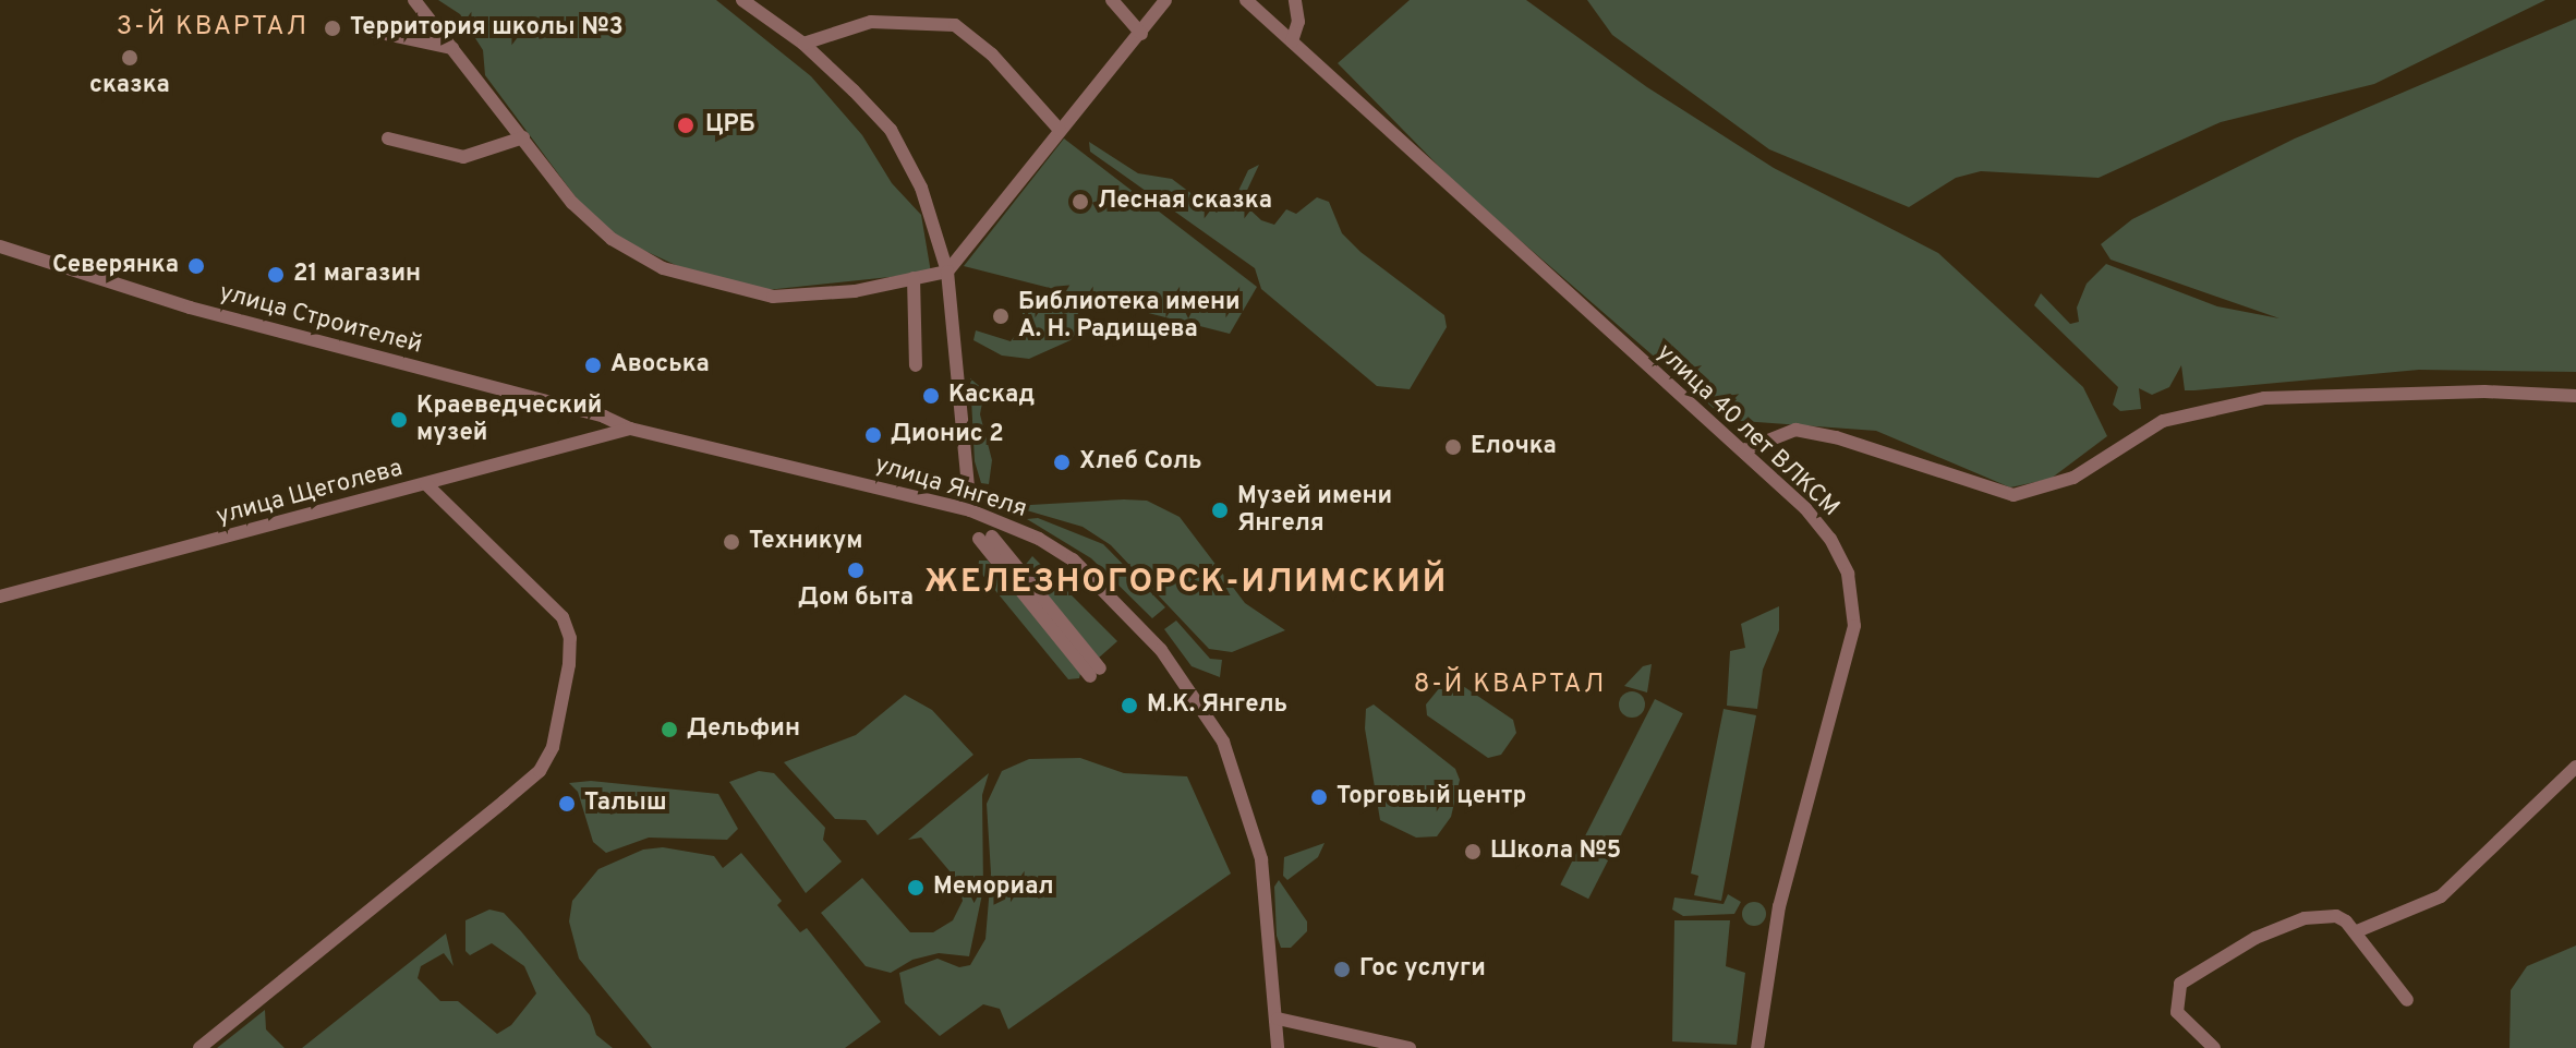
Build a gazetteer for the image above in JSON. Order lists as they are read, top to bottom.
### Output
{
  "streets": {
    "street": [
      "улица Строителей",
      "улица 40 лет ВЛКСМ",
      "улица Янгеля",
      "улица Щеголева"
    ]
  },
  "crossings": [
    ["улица Строителей", "улица Янгеля"],
    ["улица Строителей", "улица Щеголева"],
    ["улица Янгеля", "улица Щеголева"]
  ],
  "districts": ["3-Й КВАРТАЛ", "ЖЕЛЕЗНОГОРСК-ИЛИМСКИЙ", "8-Й КВАРТАЛ"],
  "places": [
    "Территория школы №3",
    "сказка",
    "ЦРБ",
    "Лесная сказка",
    "Северянка",
    "21 магазин",
    "Библиотека имени А. Н. Радищева",
    "Авоська",
    "Каскад",
    "Краеведческий музей",
    "Дионис 2",
    "Елочка",
    "Хлеб Соль",
    "Музей имени Янгеля",
    "Техникум",
    "Дом быта",
    "М.К. Янгель",
    "Дельфин",
    "Торговый центр",
    "Талыш",
    "Школа №5",
    "Мемориал",
    "Гос услуги"
  ]
}
